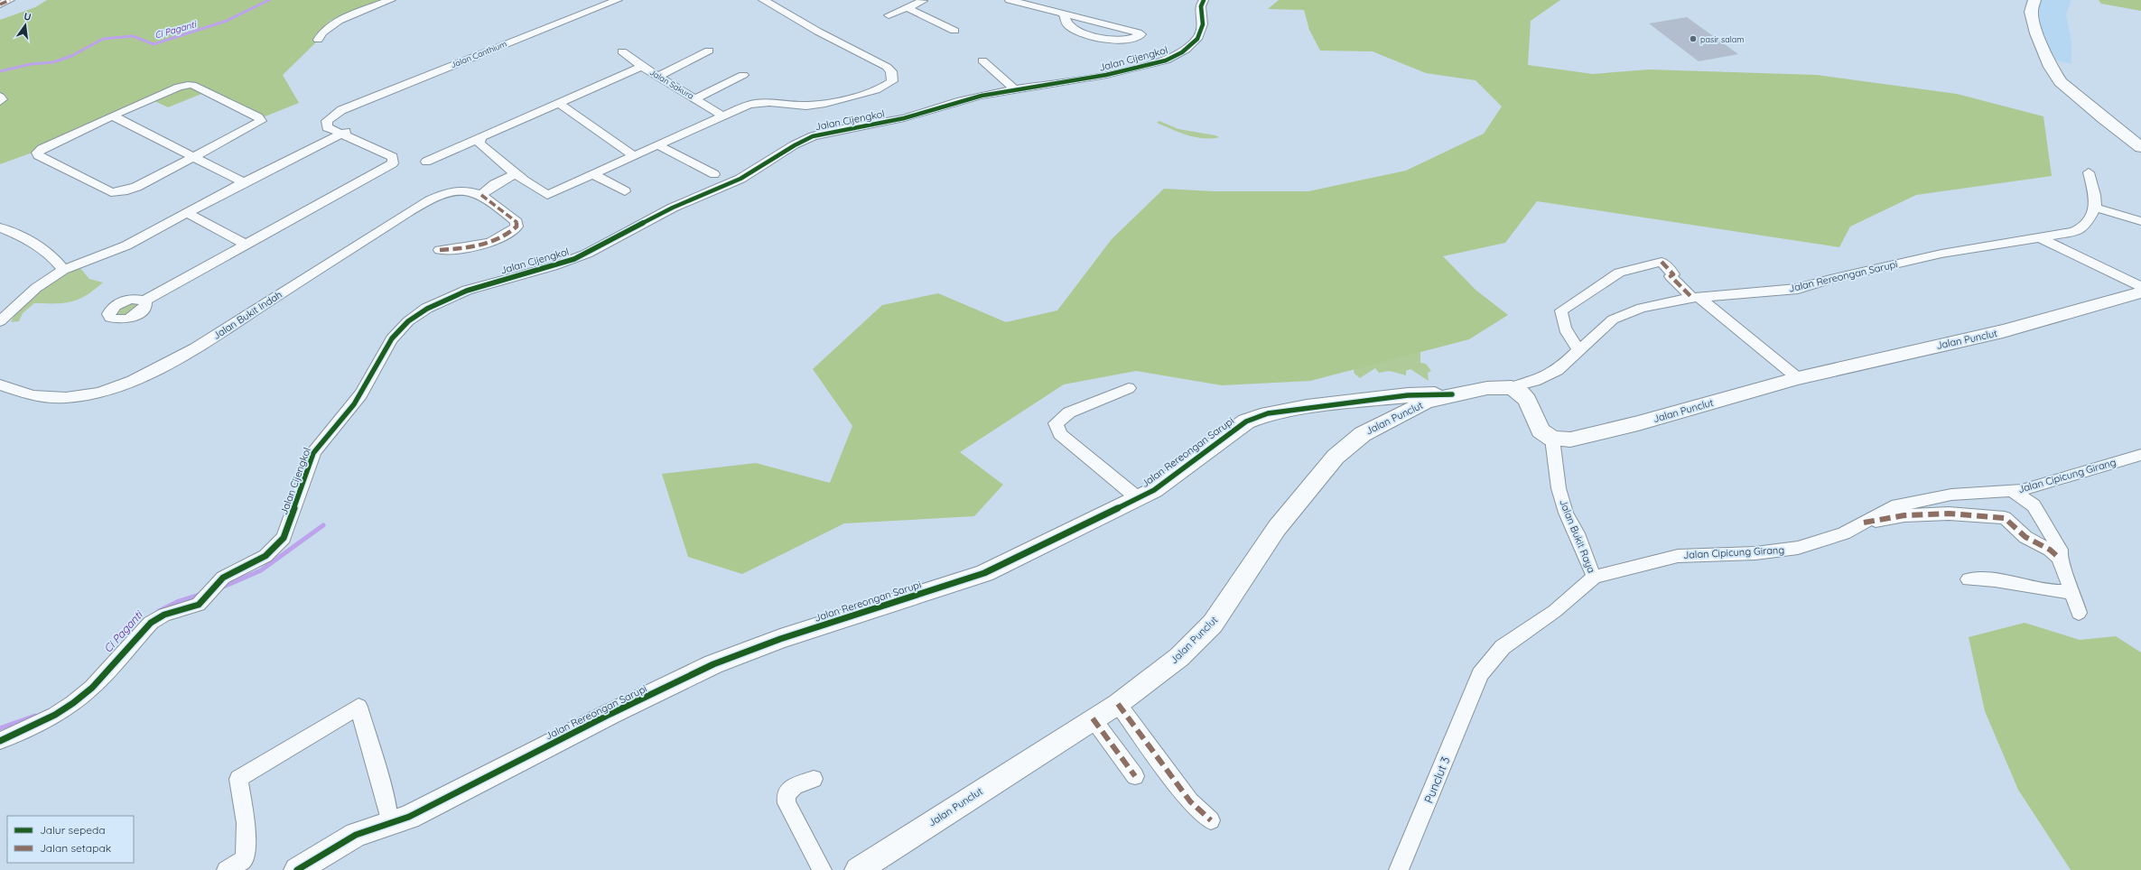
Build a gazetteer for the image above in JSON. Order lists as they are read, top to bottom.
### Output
{
  "streets": {
    "main road": ["Jalan Rereongan Sarupi", "Jalan Punclut"],
    "street": [
      "Jalan Canthium",
      "Jalan Cijengkol",
      "Jalan Sakura",
      "Jalan Bukit Indah",
      "Jalan Cipicung Girang",
      "Jalan Bukit Raya",
      "Punclut 3"
    ]
  },
  "crossings": [
    ["Jalan Rereongan Sarupi", "Jalan Punclut"],
    ["Jalan Punclut", "Jalan Bukit Raya"],
    ["Jalan Cipicung Girang", "Jalan Bukit Raya"],
    ["Jalan Bukit Raya", "Punclut 3"]
  ],
  "water": ["Ci Paganti"],
  "places": ["pasir salam"],
  "legend": ["Jalur sepeda", "Jalan setapak"],
  "north": "top"
}
